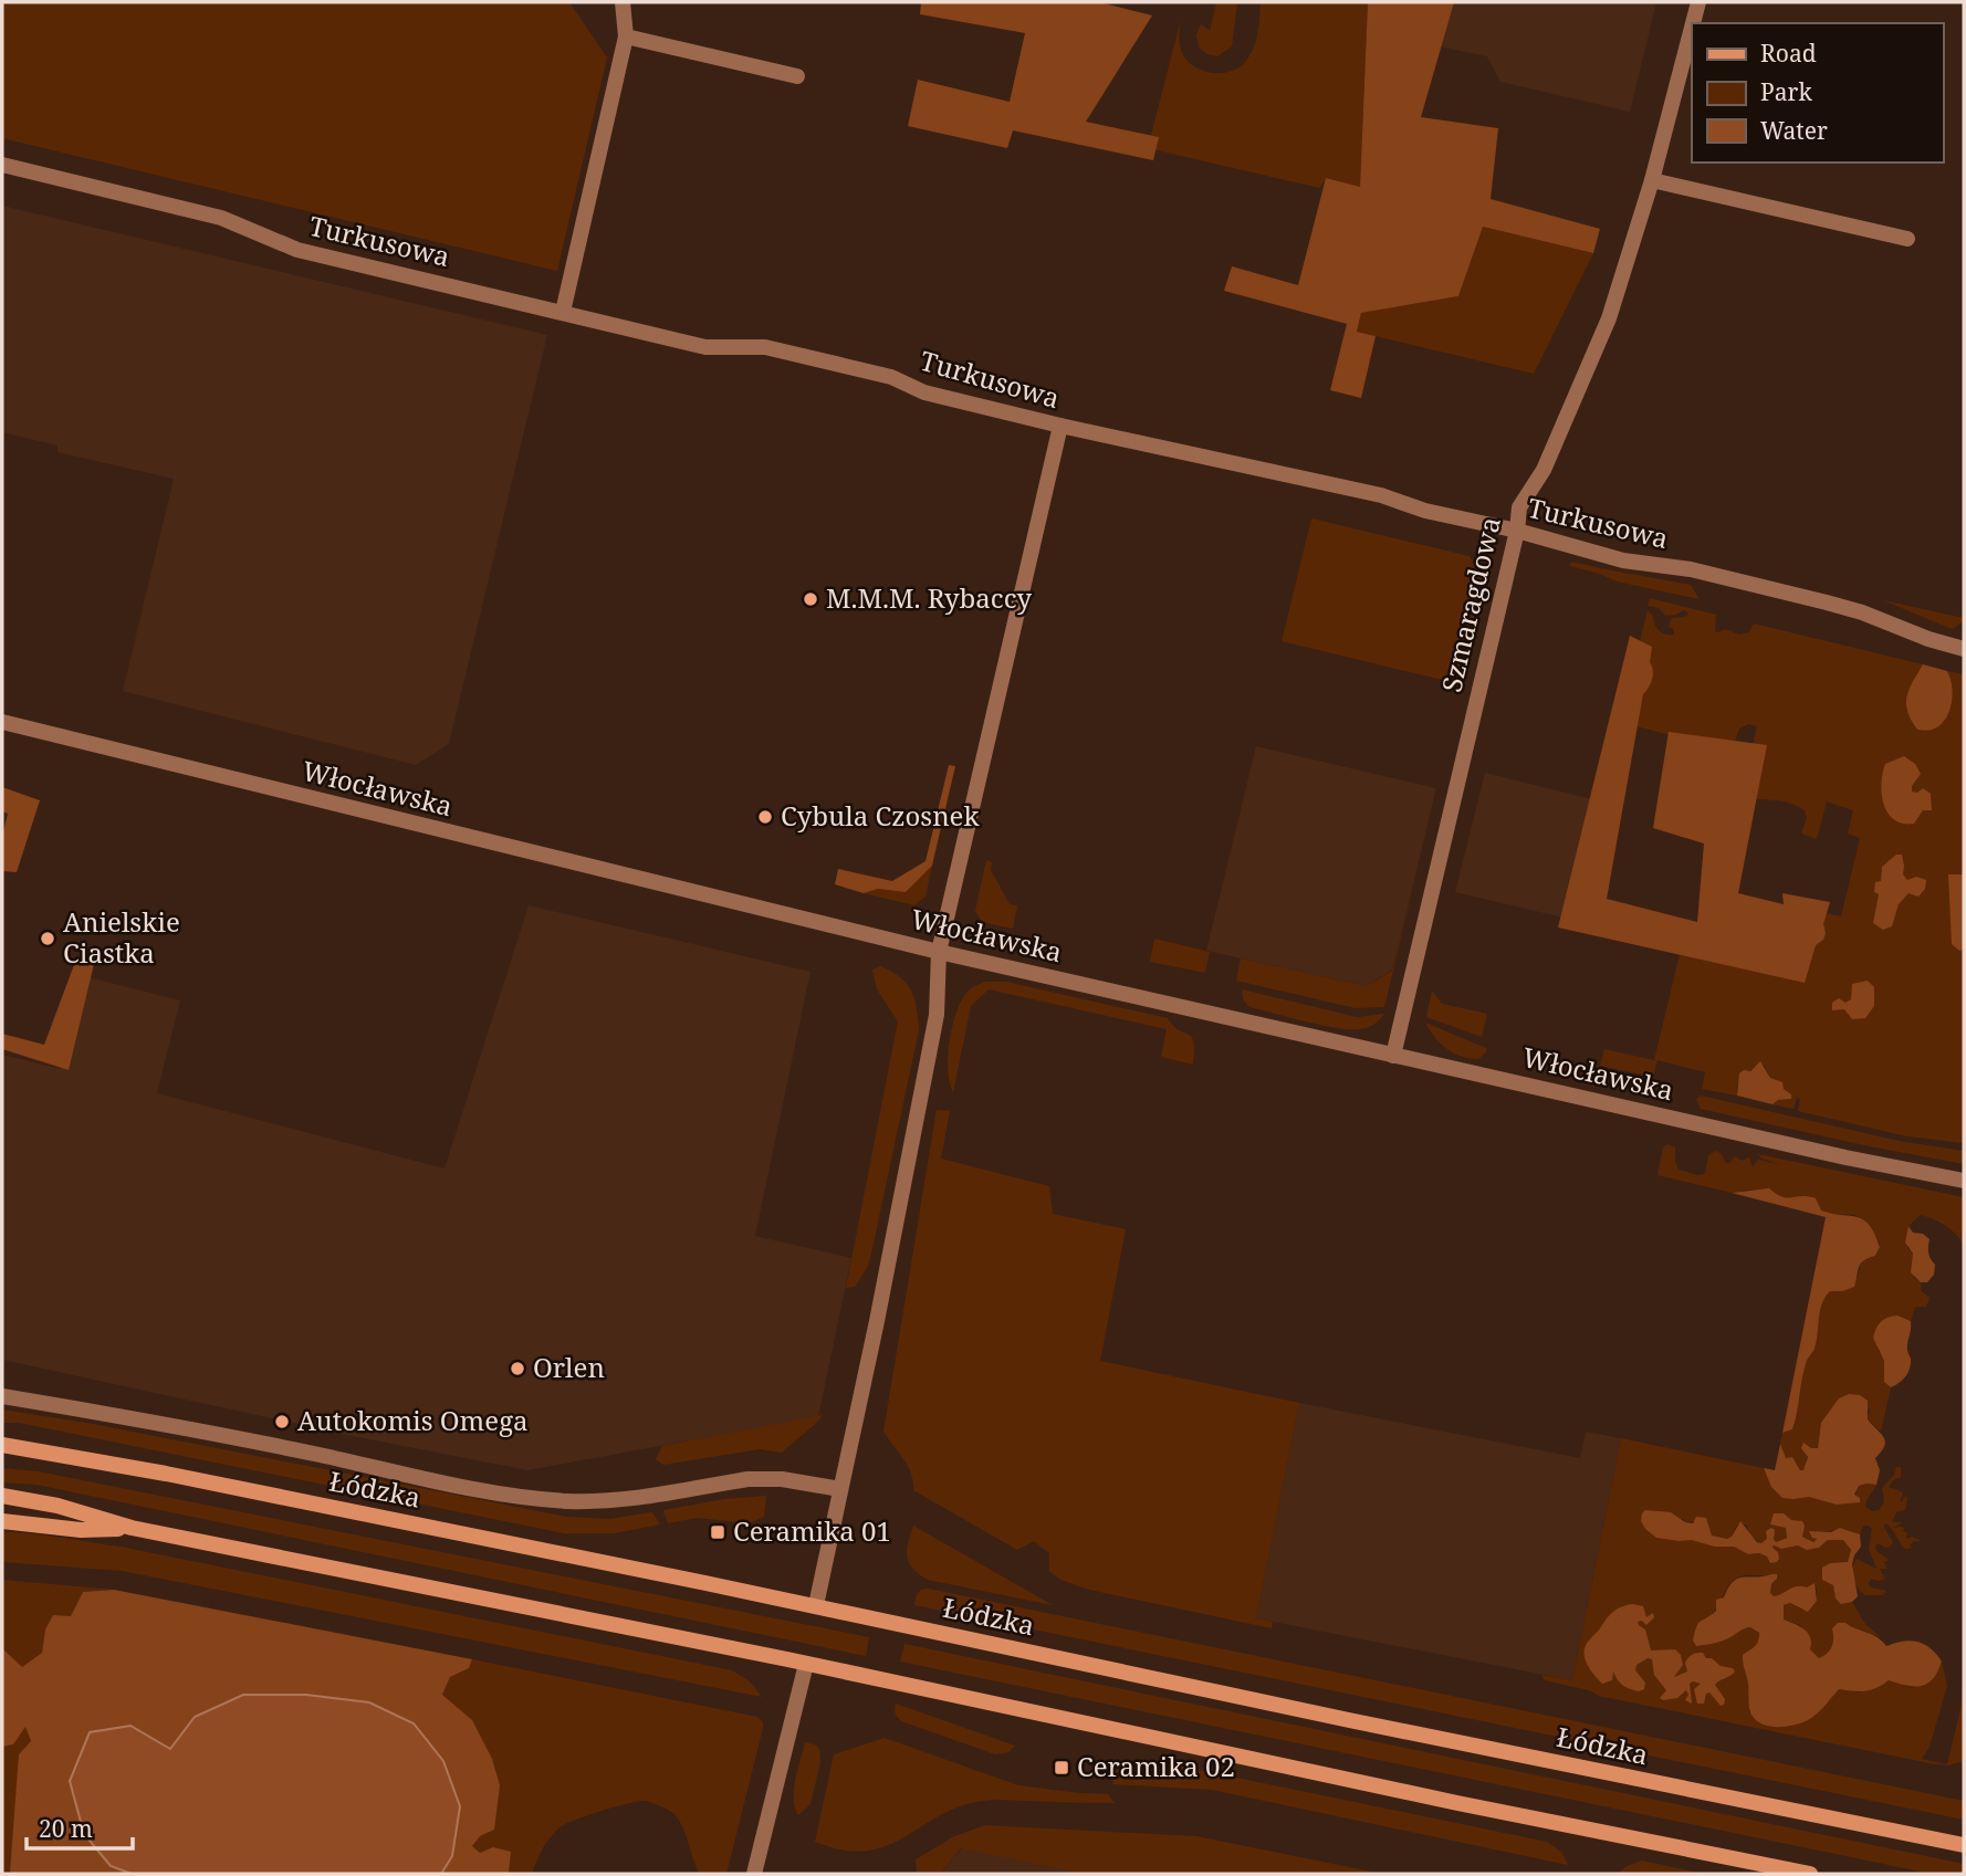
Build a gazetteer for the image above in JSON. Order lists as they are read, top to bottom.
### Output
{
  "streets": {
    "main road": ["Łódzka"],
    "street": ["Turkusowa", "Szmaragdowa", "Włocławska"]
  },
  "crossings": [
    ["Turkusowa", "Szmaragdowa"],
    ["Szmaragdowa", "Włocławska"]
  ],
  "places": {
    "other": [
      "M.M.M. Rybaccy",
      "Cybula Czosnek",
      "Anielskie Ciastka",
      "Orlen",
      "Autokomis Omega"
    ],
    "transit": ["Ceramika 01", "Ceramika 02"]
  },
  "legend": ["Road", "Park", "Water"],
  "scale_bar": "20 m"
}
